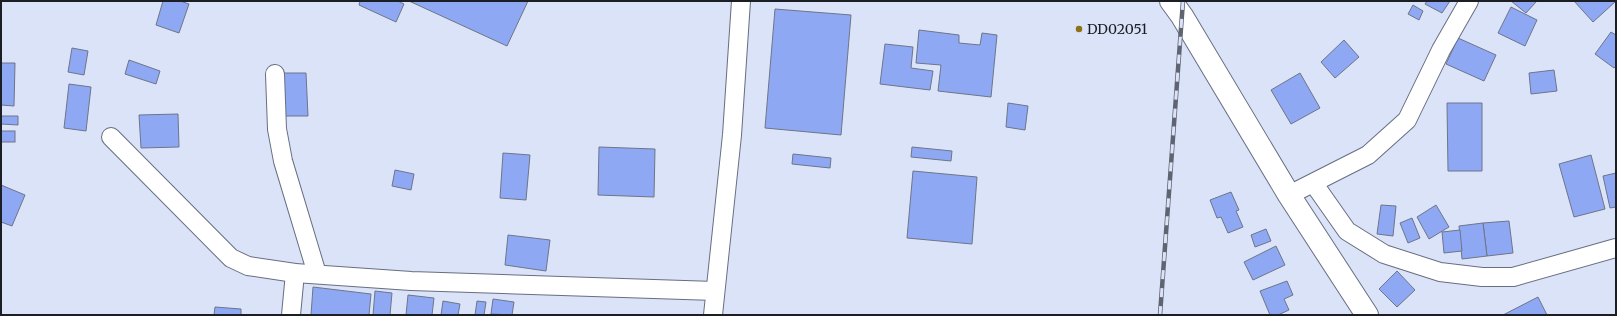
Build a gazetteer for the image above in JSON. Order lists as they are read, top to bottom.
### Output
{
  "places": ["DD02051"]
}
